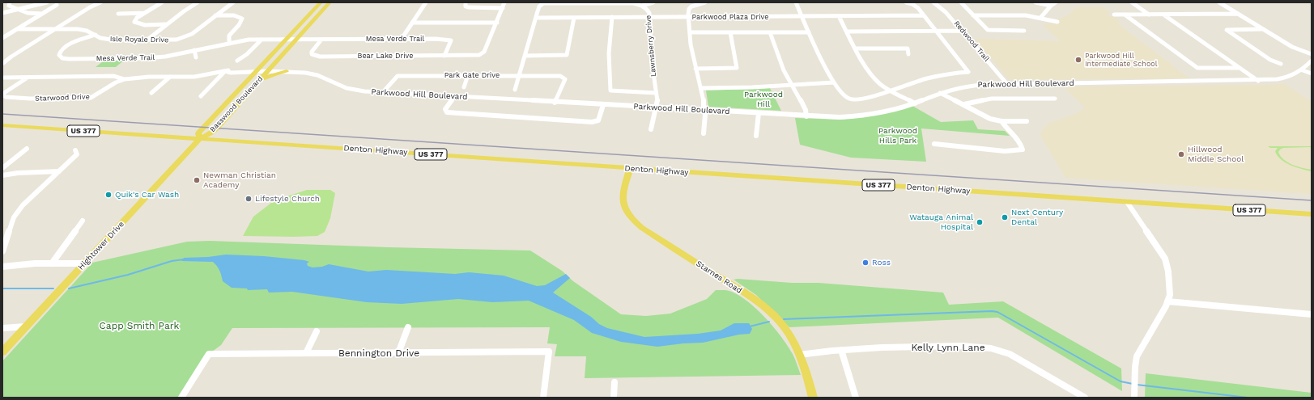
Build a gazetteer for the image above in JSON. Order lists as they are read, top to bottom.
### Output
{
  "streets": {
    "main road": [
      "Basswood Boulevard",
      "US 377",
      "Denton Highway",
      "Hightower Drive",
      "Starnes Road"
    ],
    "street": [
      "Parkwood Plaza Drive",
      "Mesa Verde Trail",
      "Isle Royale Drive",
      "Redwood Trail",
      "Lawnsberry Drive",
      "Bear Lake Drive",
      "Park Gate Drive",
      "Parkwood Hill Boulevard",
      "Starwood Drive",
      "Kelly Lynn Lane",
      "Bennington Drive"
    ]
  },
  "crossings": [
    ["Parkwood Plaza Drive", "Lawnsberry Drive"],
    ["Mesa Verde Trail", "Isle Royale Drive"],
    ["Mesa Verde Trail", "Bear Lake Drive"],
    ["Mesa Verde Trail", "Basswood Boulevard"],
    ["Redwood Trail", "Parkwood Hill Boulevard"],
    ["Lawnsberry Drive", "Parkwood Hill Boulevard"],
    ["Park Gate Drive", "Parkwood Hill Boulevard"],
    ["Parkwood Hill Boulevard", "Starwood Drive"],
    ["Parkwood Hill Boulevard", "Basswood Boulevard"],
    ["Starwood Drive", "Basswood Boulevard"],
    ["Basswood Boulevard", "Denton Highway"],
    ["Basswood Boulevard", "Hightower Drive"],
    ["Denton Highway", "Hightower Drive"],
    ["Denton Highway", "Starnes Road"],
    ["Starnes Road", "Kelly Lynn Lane"]
  ],
  "parks": ["Parkwood Hill", "Parkwood Hills Park", "Capp Smith Park"],
  "places": [
    "Parkwood Hill Intermediate School",
    "Hillwood Middle School",
    "Newman Christian Academy",
    "Quik's Car Wash",
    "Lifestyle Church",
    "Next Century Dental",
    "Watauga Animal Hospital",
    "Ross"
  ]
}
